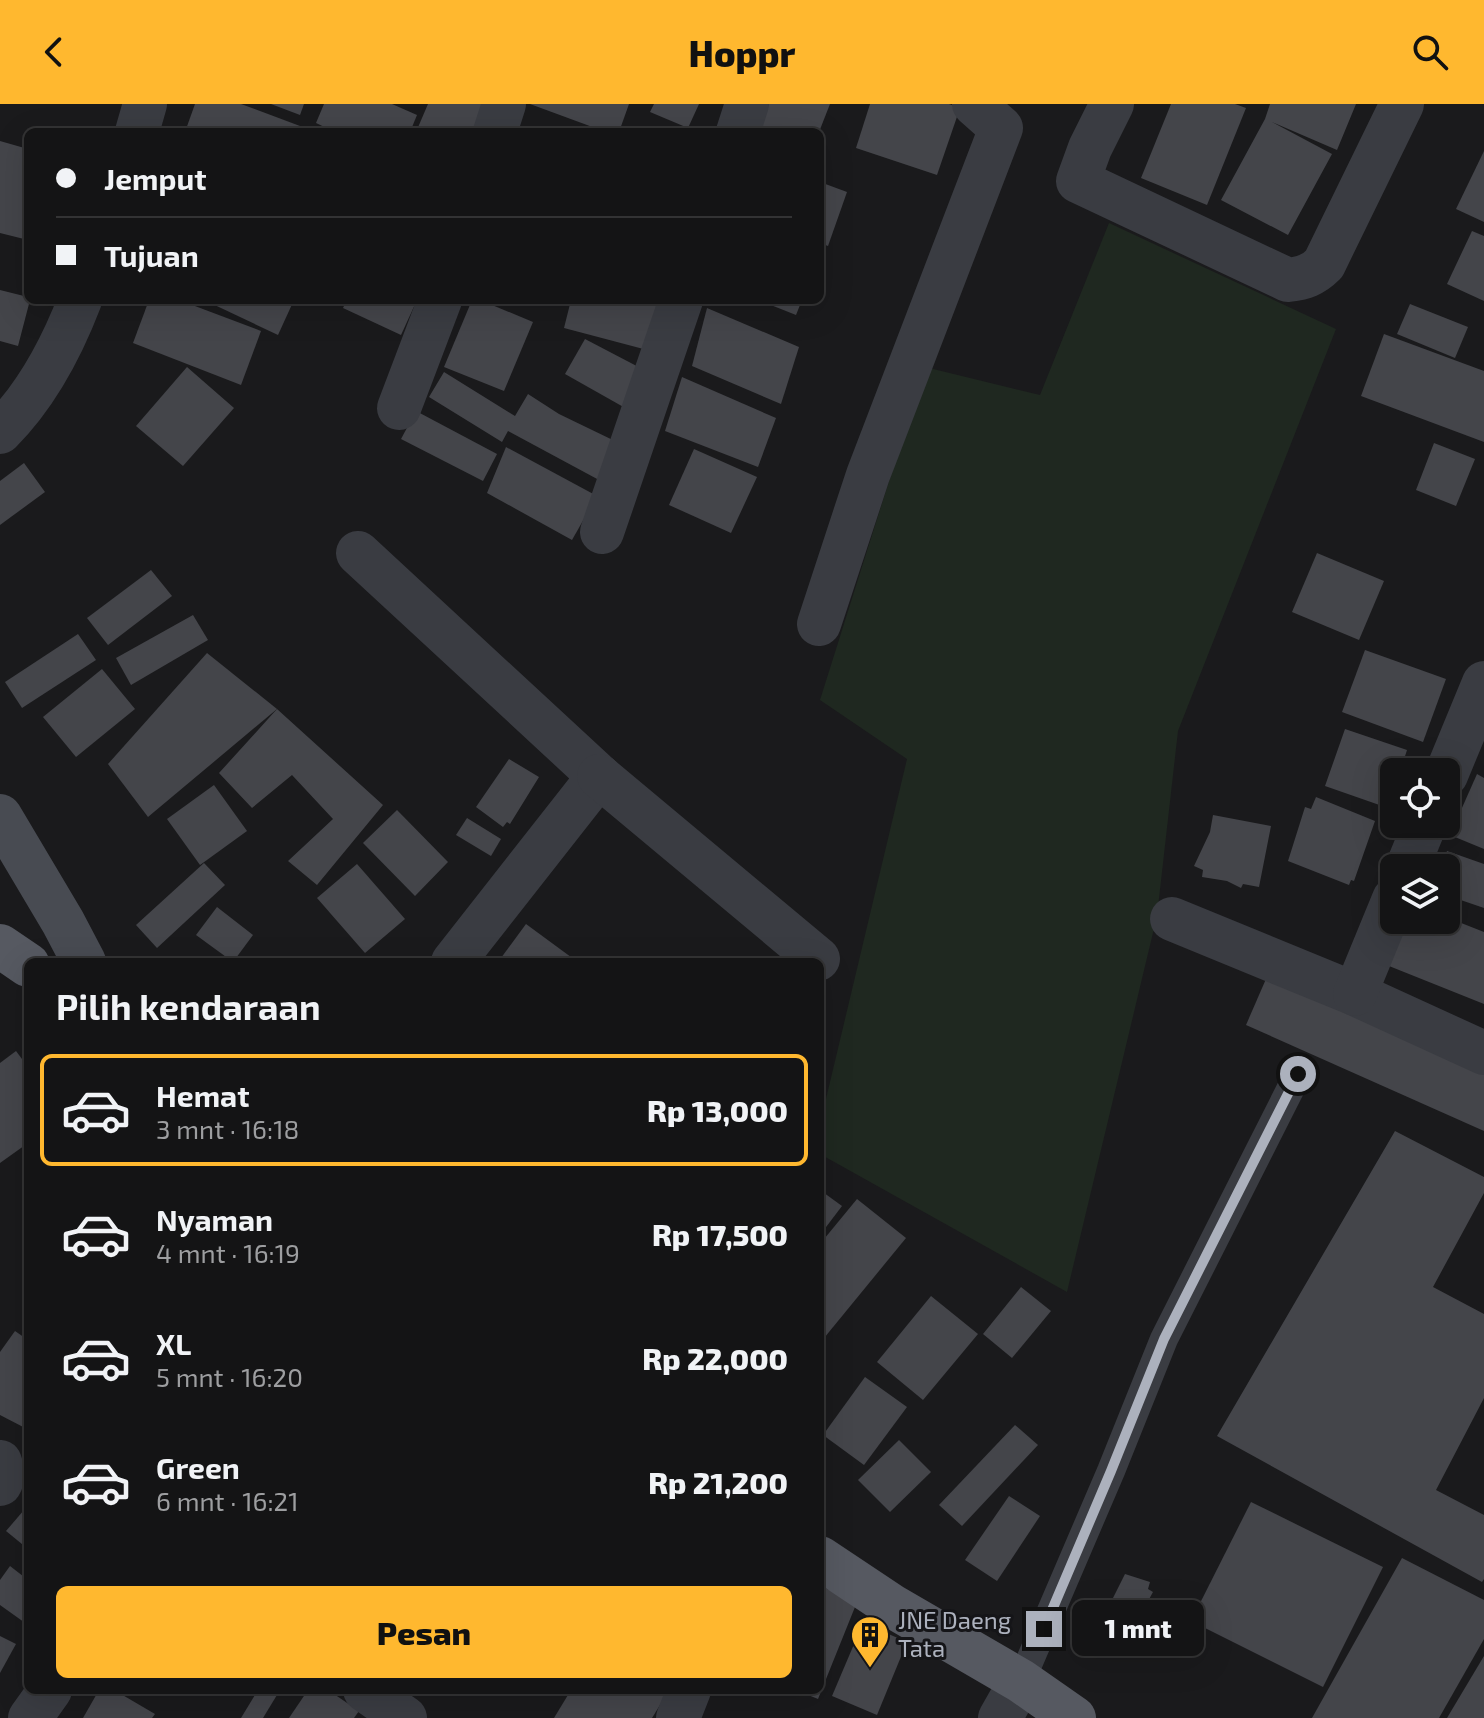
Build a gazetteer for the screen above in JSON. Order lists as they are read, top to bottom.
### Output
{
  "places": {
    "building": ["JNE Daeng Tata"]
  },
  "page": {
    "header": "Hoppr",
    "banner": ["Jemput", "Tujuan"],
    "heading": "Pilih kendaraan",
    "list": [
      {
        "name": "Hemat",
        "note": "3 mnt · 16:18",
        "value": "Rp 13,000"
      },
      {
        "name": "Nyaman",
        "note": "4 mnt · 16:19",
        "value": "Rp 17,500"
      },
      {
        "name": "XL",
        "note": "5 mnt · 16:20",
        "value": "Rp 22,000"
      },
      {
        "name": "Green",
        "note": "6 mnt · 16:21",
        "value": "Rp 21,200"
      }
    ],
    "buttons": "Pesan",
    "bubble": "1 mnt"
  }
}
